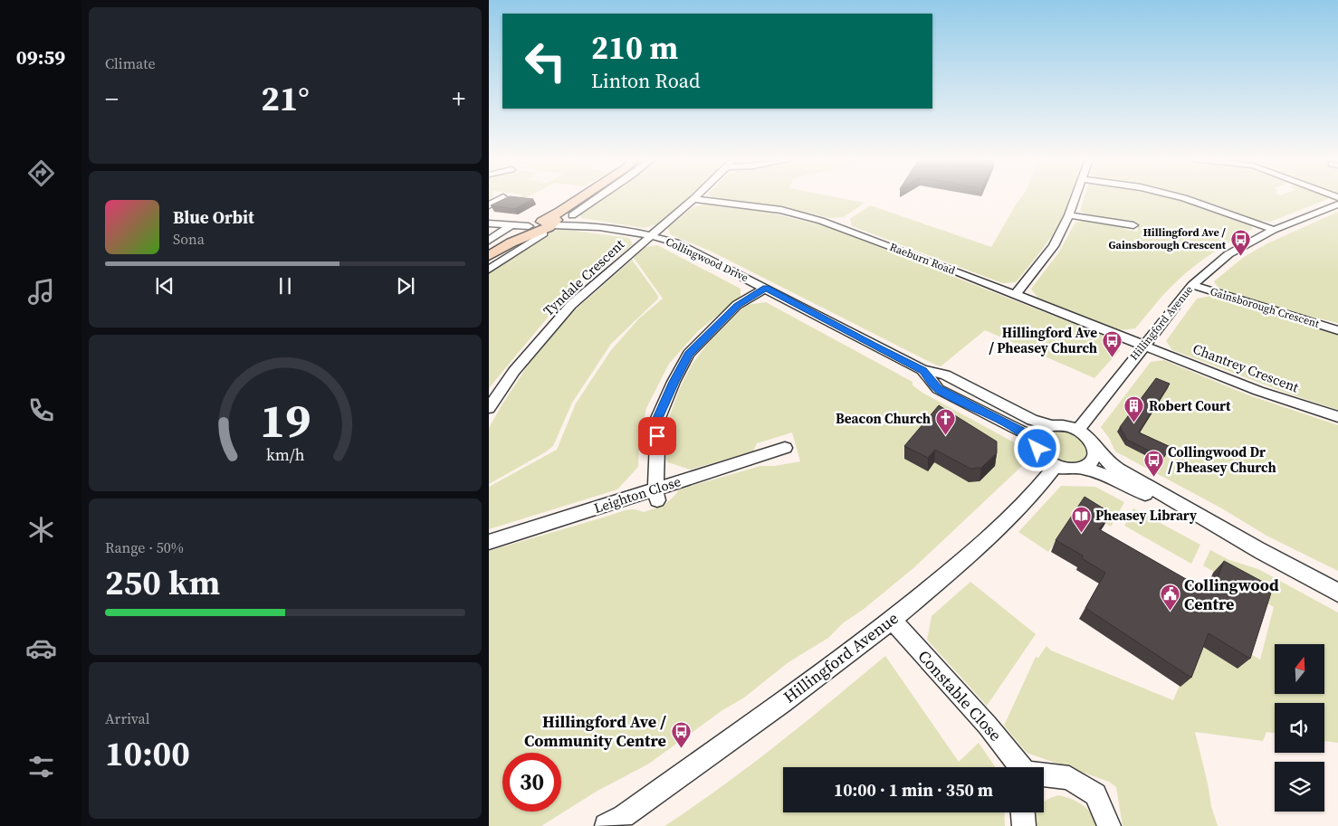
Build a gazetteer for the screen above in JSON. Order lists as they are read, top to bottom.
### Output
{
  "streets": {
    "street": [
      "Raeburn Road",
      "Collingwood Drive",
      "Tyndale Crescent",
      "Gainsborough Crescent",
      "Hillingford Avenue",
      "Chantrey Crescent",
      "Leighton Close",
      "Constable Close"
    ]
  },
  "crossings": [
    ["Raeburn Road", "Tyndale Crescent"],
    ["Raeburn Road", "Hillingford Avenue"],
    ["Raeburn Road", "Chantrey Crescent"],
    ["Collingwood Drive", "Tyndale Crescent"],
    ["Collingwood Drive", "Hillingford Avenue"],
    ["Gainsborough Crescent", "Hillingford Avenue"],
    ["Hillingford Avenue", "Chantrey Crescent"],
    ["Hillingford Avenue", "Constable Close"]
  ],
  "places": {
    "bus stop": [
      "Hillingford Ave / Gainsborough Crescent",
      "Hillingford Ave / Pheasey Church",
      "Collingwood Dr / Pheasey Church",
      "Hillingford Ave / Community Centre"
    ],
    "building": ["Robert Court"],
    "church": ["Beacon Church"],
    "library": ["Pheasey Library"],
    "public building": ["Collingwood Centre"]
  },
  "north": "top",
  "page": {
    "tabs": "09:59",
    "tile": [
      "Climate",
      ["Range · 50%", "250 km"],
      ["Arrival", "10:00"]
    ],
    "turn": ["210 m", "Linton Road"],
    "heat": ["−", "21°", "+"],
    "song": ["Blue Orbit", "Sona"],
    "limit": "30",
    "trip": "10:00 · 1 min · 350 m",
    "gauge": ["19", "km/h"]
  }
}
